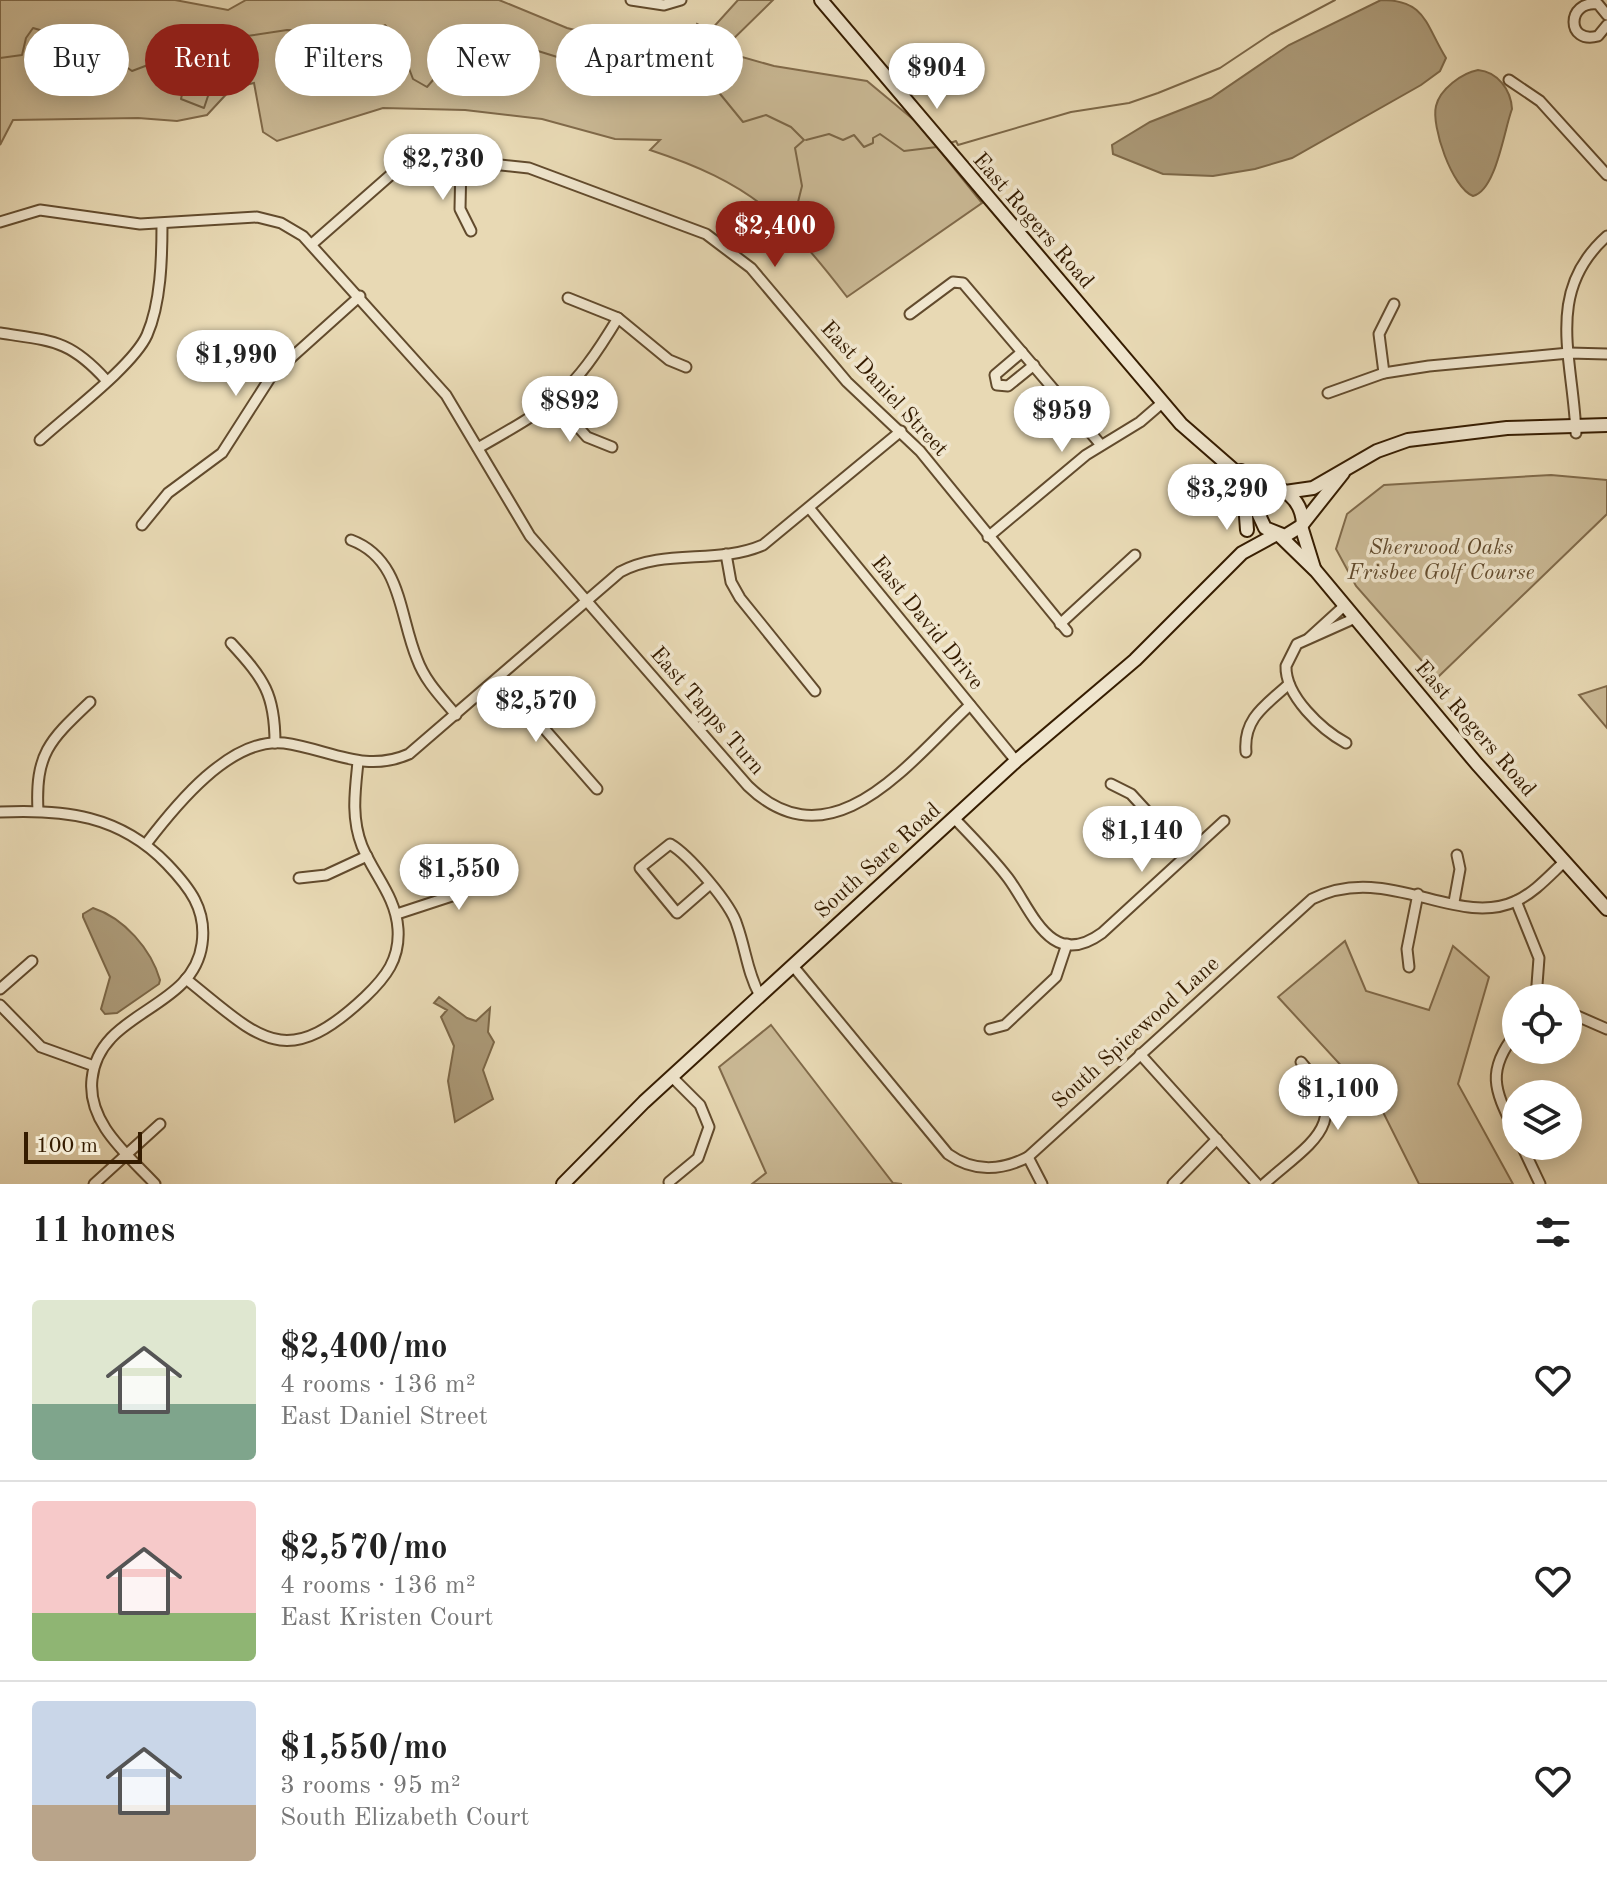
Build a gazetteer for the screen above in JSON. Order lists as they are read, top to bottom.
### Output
{
  "streets": {
    "main road": ["East Rogers Road", "South Sare Road"],
    "street": [
      "East Daniel Street",
      "East David Drive",
      "East Tapps Turn",
      "South Spicewood Lane"
    ]
  },
  "crossings": [
    ["East Rogers Road", "South Sare Road"],
    ["East Daniel Street", "East Tapps Turn"],
    ["East David Drive", "East Tapps Turn"],
    ["East David Drive", "South Sare Road"],
    ["South Sare Road", "South Spicewood Lane"]
  ],
  "parks": ["Sherwood Oaks Frisbee Golf Course"],
  "scale_bar": "100 m",
  "page": {
    "chip": [
      "Buy",
      "Rent",
      "Filters",
      "New",
      "Apartment"
    ],
    "price": [
      "$904",
      "$2,730",
      "$2,400",
      "$1,990",
      "$892",
      "$959",
      "$3,290",
      "$2,570",
      "$1,140",
      "$1,550",
      "$1,100"
    ],
    "scale": "100 m",
    "heading": "11 homes",
    "list": [
      {
        "name": "$2,400/mo",
        "note": "4 rooms · 136 m² · East Daniel Street"
      },
      {
        "name": "$2,570/mo",
        "note": "4 rooms · 136 m² · East Kristen Court"
      },
      {
        "name": "$1,550/mo",
        "note": "3 rooms · 95 m² · South Elizabeth Court"
      }
    ]
  }
}
